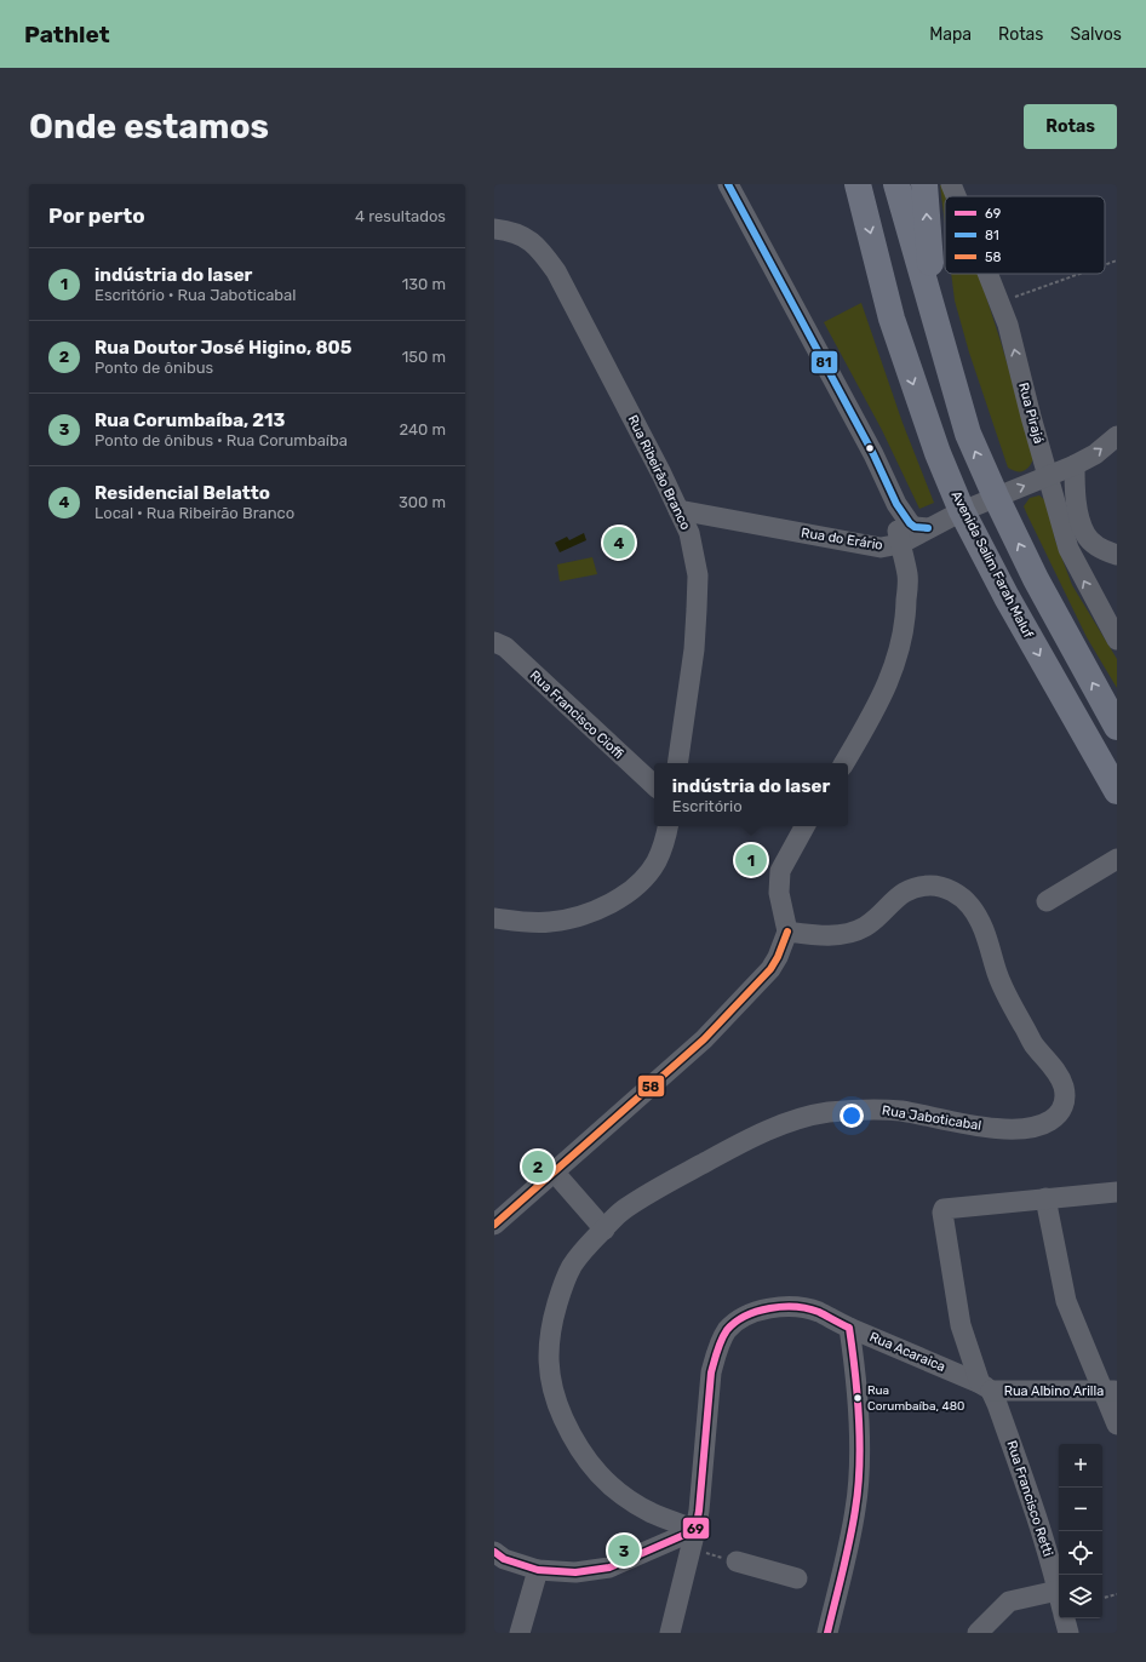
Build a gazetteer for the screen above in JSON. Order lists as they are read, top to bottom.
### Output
{
  "streets": {
    "highway": ["Avenida Salim Farah Maluf"],
    "street": [
      "Rua Pirajá",
      "Rua Ribeirão Branco",
      "Rua do Erário",
      "Rua Francisco Cioffi",
      "Rua Jaboticabal",
      "Rua Acaraica",
      "Rua Albino Arilla",
      "Rua Francisco Retti"
    ]
  },
  "crossings": [
    ["Rua Pirajá", "Rua do Erário"],
    ["Rua Ribeirão Branco", "Rua do Erário"],
    ["Rua do Erário", "Avenida Salim Farah Maluf"],
    ["Rua Jaboticabal", "Rua Acaraica"],
    ["Rua Acaraica", "Rua Albino Arilla"],
    ["Rua Acaraica", "Rua Francisco Retti"],
    ["Rua Albino Arilla", "Rua Francisco Retti"]
  ],
  "places": ["Rua Corumbaíba, 480"],
  "lines": ["transit line 81", "transit line 58", "transit line 69"],
  "legend": ["69", "81", "58"],
  "page": {
    "header": "Pathlet",
    "nav": ["Mapa", "Rotas", "Salvos"],
    "buttons": "Rotas",
    "title": "Onde estamos",
    "heading": ["Por perto", "4 resultados"],
    "list": [
      {
        "mark": "1",
        "name": "indústria do laser",
        "note": "Escritório · Rua Jaboticabal",
        "value": "130 m"
      },
      {
        "mark": "2",
        "name": "Rua Doutor José Higino, 805",
        "note": "Ponto de ônibus",
        "value": "150 m"
      },
      {
        "mark": "3",
        "name": "Rua Corumbaíba, 213",
        "note": "Ponto de ônibus · Rua Corumbaíba",
        "value": "240 m"
      },
      {
        "mark": "4",
        "name": "Residencial Belatto",
        "note": "Local · Rua Ribeirão Branco",
        "value": "300 m"
      }
    ],
    "pins": [
      "4",
      "1",
      "2",
      "3"
    ],
    "popup": ["indústria do laser", "Escritório"],
    "map_buttons": ["+", "−"]
  }
}
